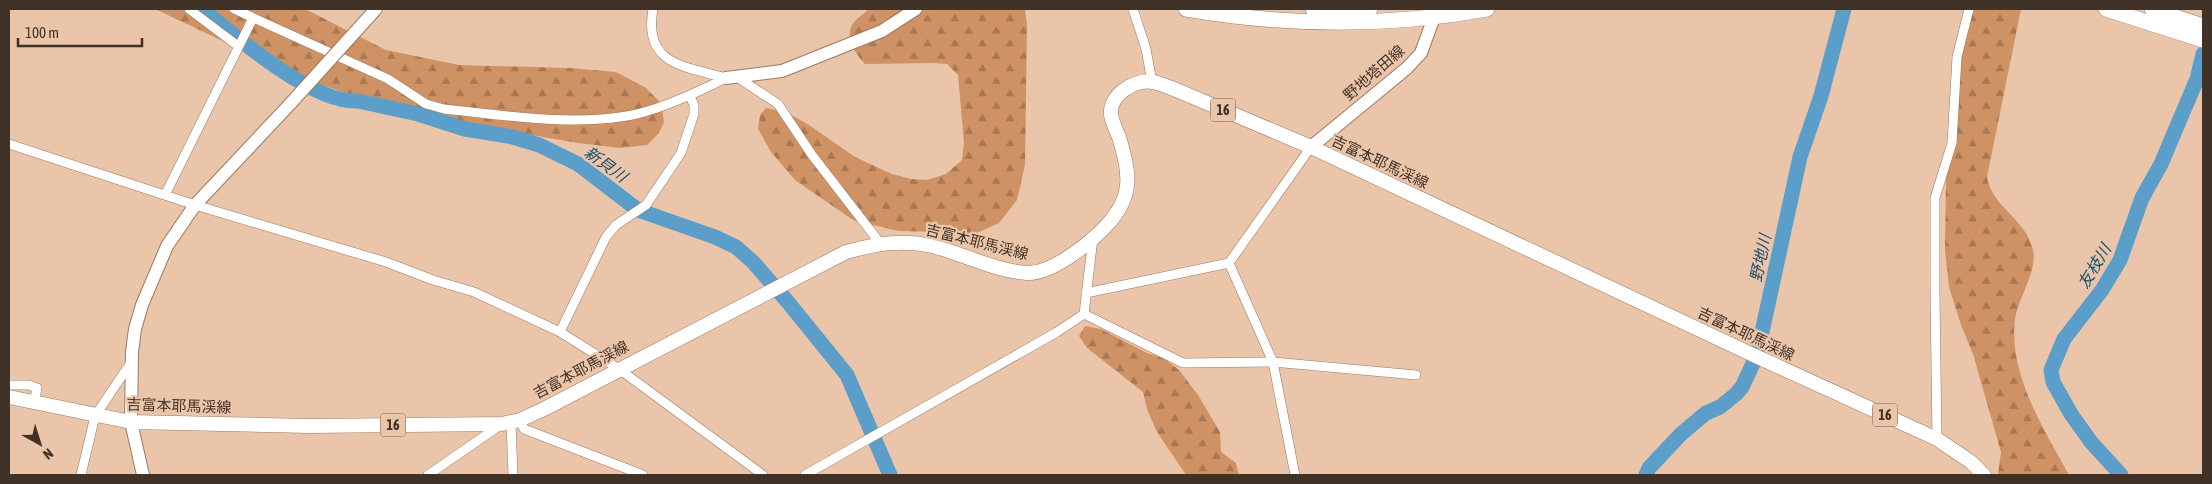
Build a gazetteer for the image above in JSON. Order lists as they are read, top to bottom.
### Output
{
  "streets": {
    "main road": ["16", "吉富本耶馬渓線"],
    "street": ["野地塔田線"]
  },
  "crossings": [
    ["野地塔田線", "吉富本耶馬渓線"]
  ],
  "water": ["新貝川", "野地川", "友枝川"],
  "scale_bar": "100 m",
  "north": "bottom right"
}
